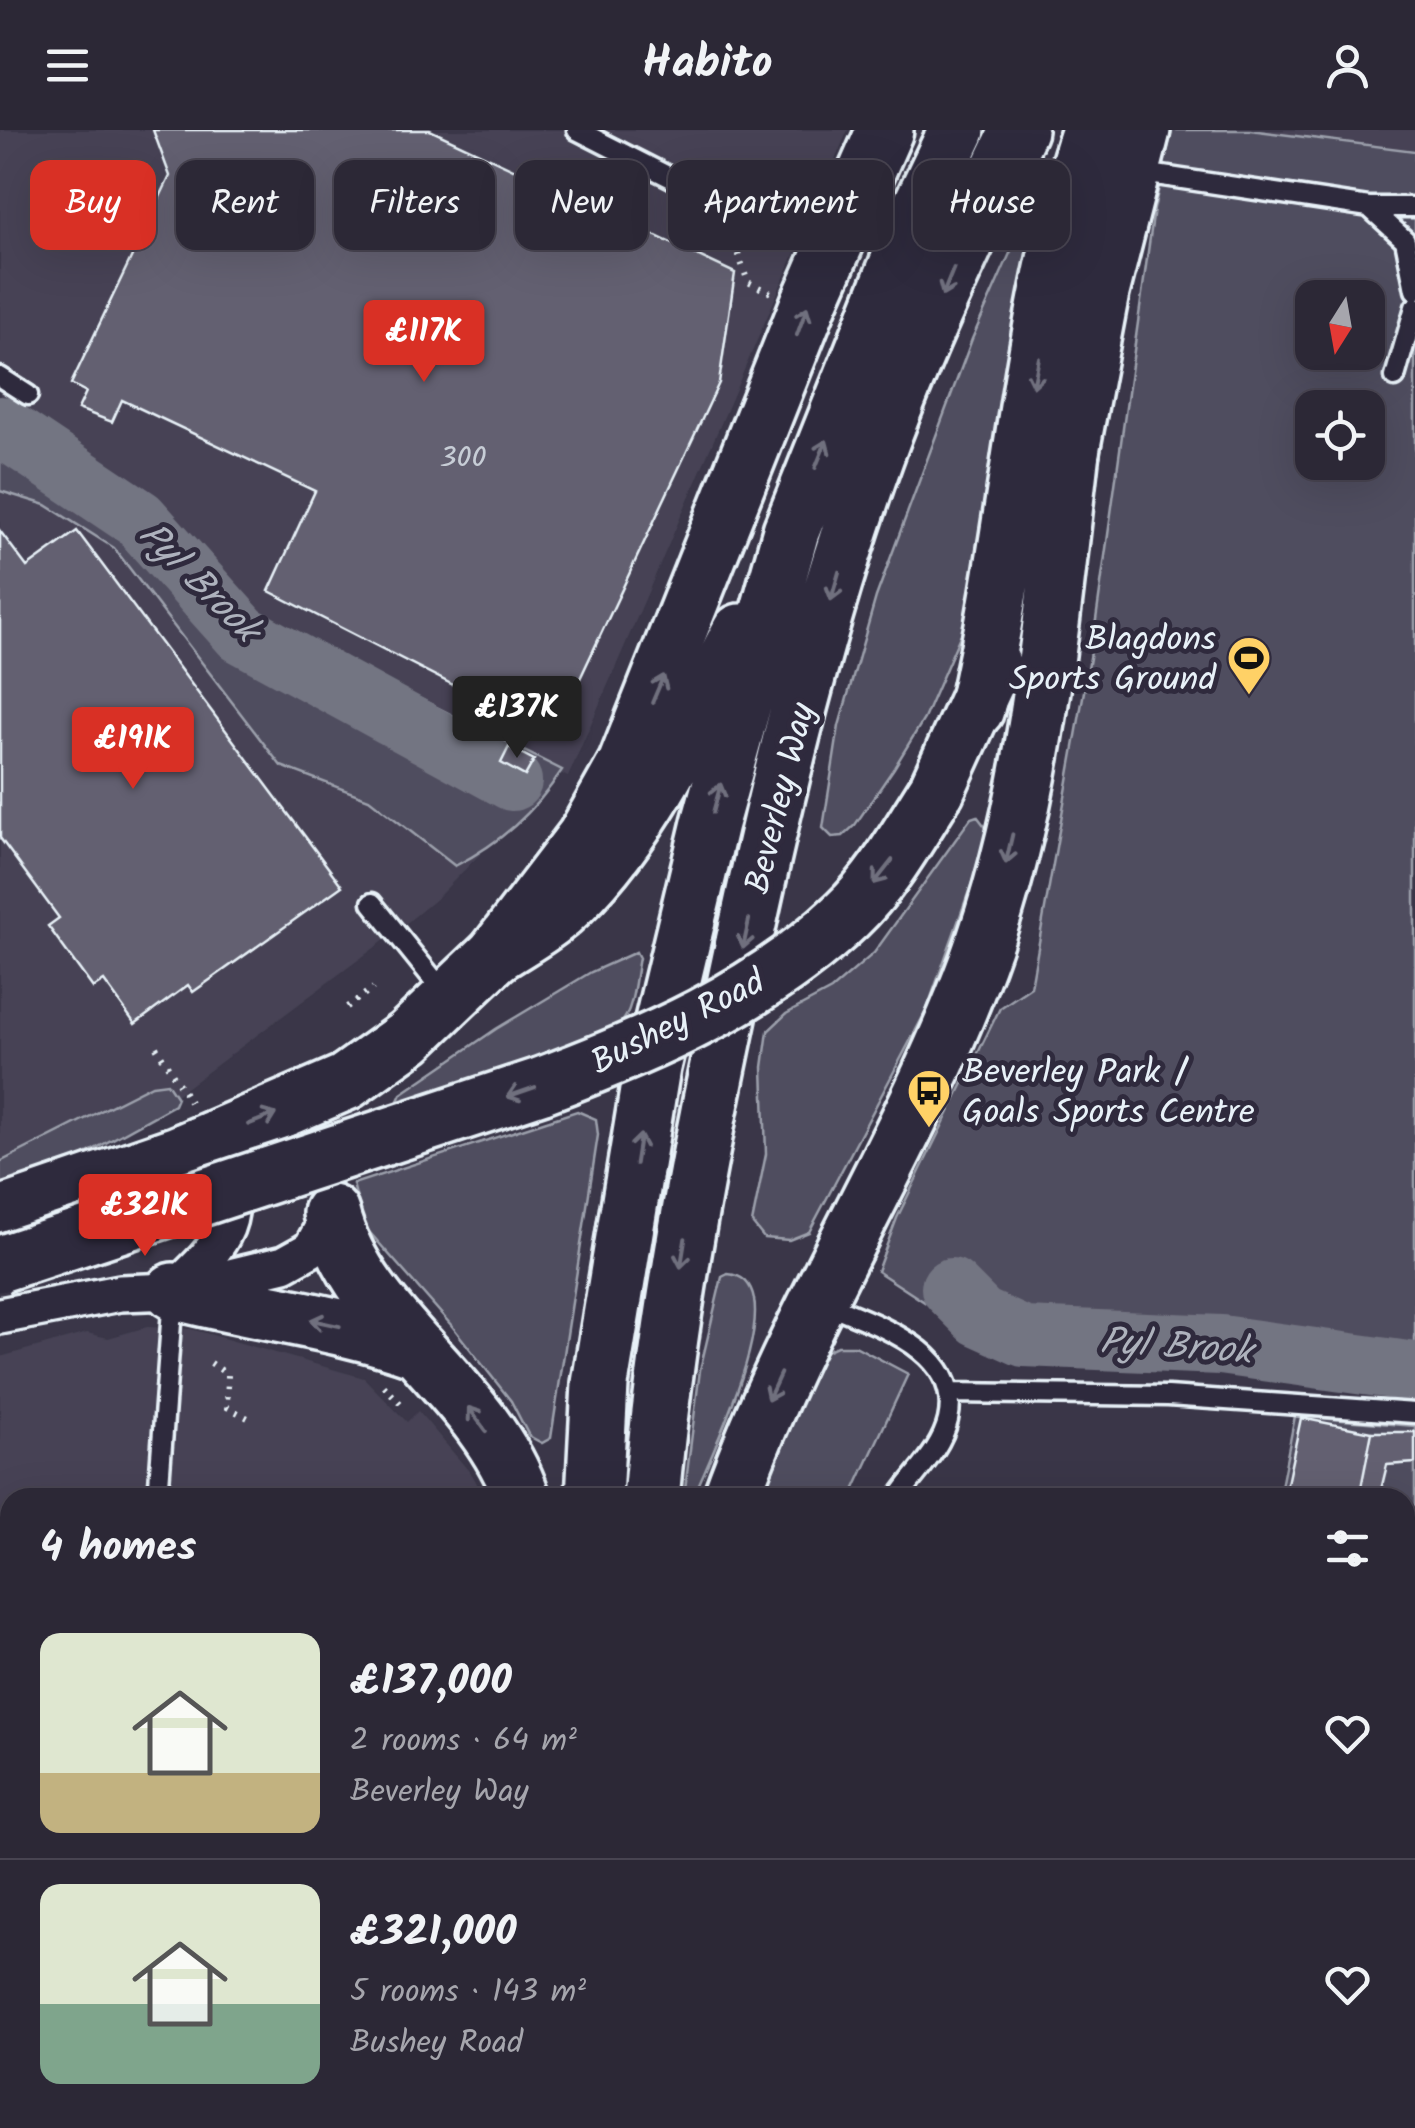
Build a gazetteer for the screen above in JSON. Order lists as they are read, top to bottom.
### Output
{
  "streets": {
    "main road": ["Beverley Way", "Bushey Road"]
  },
  "water": ["Pyl Brook"],
  "places": {
    "sports": ["Blagdons Sports Ground"],
    "bus stop": ["Beverley Park / Goals Sports Centre"]
  },
  "house_numbers": ["300"],
  "north": "bottom",
  "page": {
    "header": "Habito",
    "chip": [
      "Buy",
      "Rent",
      "Filters",
      "New",
      "Apartment",
      "House"
    ],
    "price": [
      "£117K",
      "£137K",
      "£191K",
      "£321K"
    ],
    "heading": "4 homes",
    "list": [
      {
        "name": "£137,000",
        "note": "2 rooms · 64 m² · Beverley Way"
      },
      {
        "name": "£321,000",
        "note": "5 rooms · 143 m² · Bushey Road"
      }
    ]
  }
}
